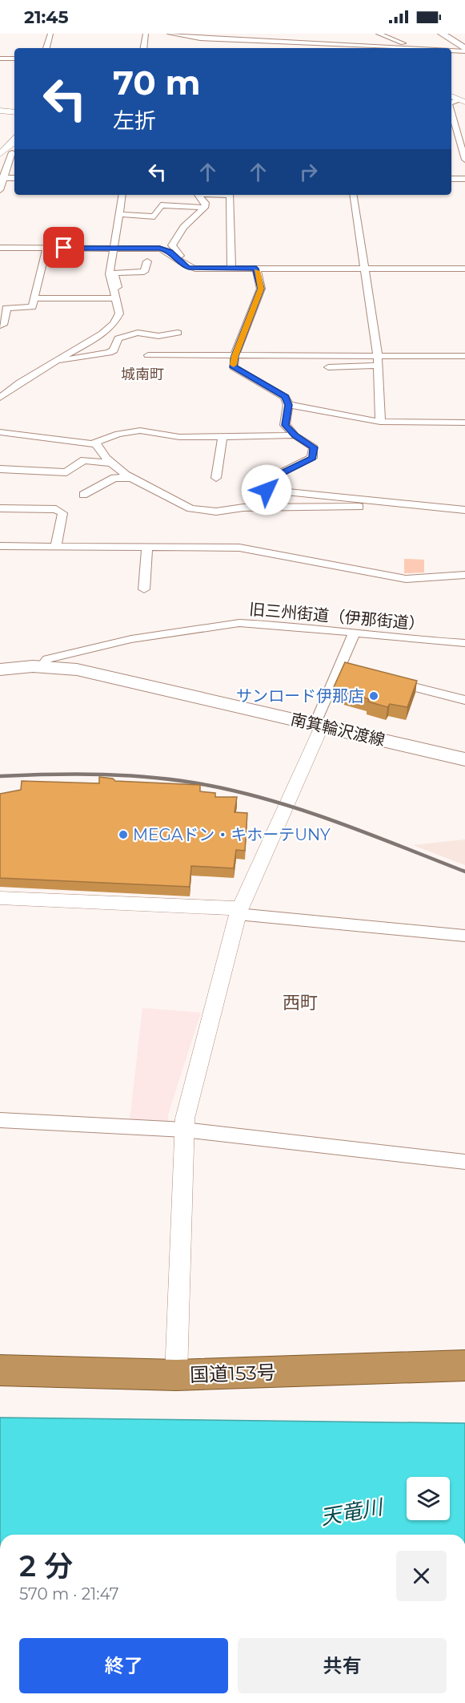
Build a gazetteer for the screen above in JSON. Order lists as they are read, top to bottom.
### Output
{
  "streets": {
    "highway": ["国道153号"],
    "main road": ["南箕輪沢渡線"],
    "street": ["旧三州街道（伊那街道）"]
  },
  "crossings": [
    ["旧三州街道（伊那街道）", "南箕輪沢渡線"]
  ],
  "districts": ["城南町", "西町"],
  "water": ["天竜川"],
  "places": ["サンロード伊那店", "MEGAドン・キホーテUNY"],
  "page": {
    "status": "21:45",
    "turn": ["70 m", "左折"],
    "heading": ["2 分", "570 m · 21:47"],
    "buttons": ["終了", "共有"]
  }
}
